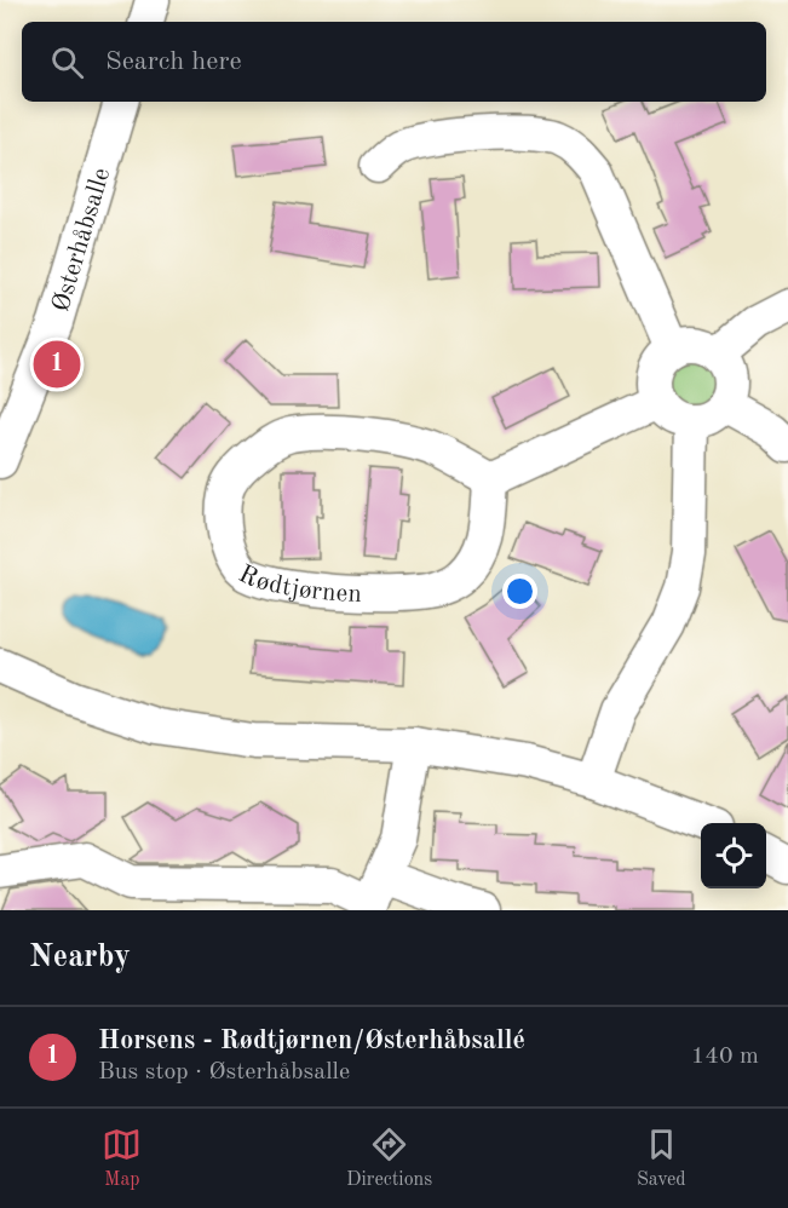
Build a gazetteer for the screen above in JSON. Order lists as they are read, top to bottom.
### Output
{
  "streets": {
    "street": ["Østerhåbsalle", "Rødtjørnen"]
  },
  "page": {
    "search": "Search here",
    "pins": "1",
    "heading": "Nearby",
    "list": [
      {
        "mark": "1",
        "name": "Horsens - Rødtjørnen/Østerhåbsallé",
        "note": "Bus stop · Østerhåbsalle",
        "value": "140 m"
      }
    ],
    "nav": ["Map", "Directions", "Saved"]
  }
}
